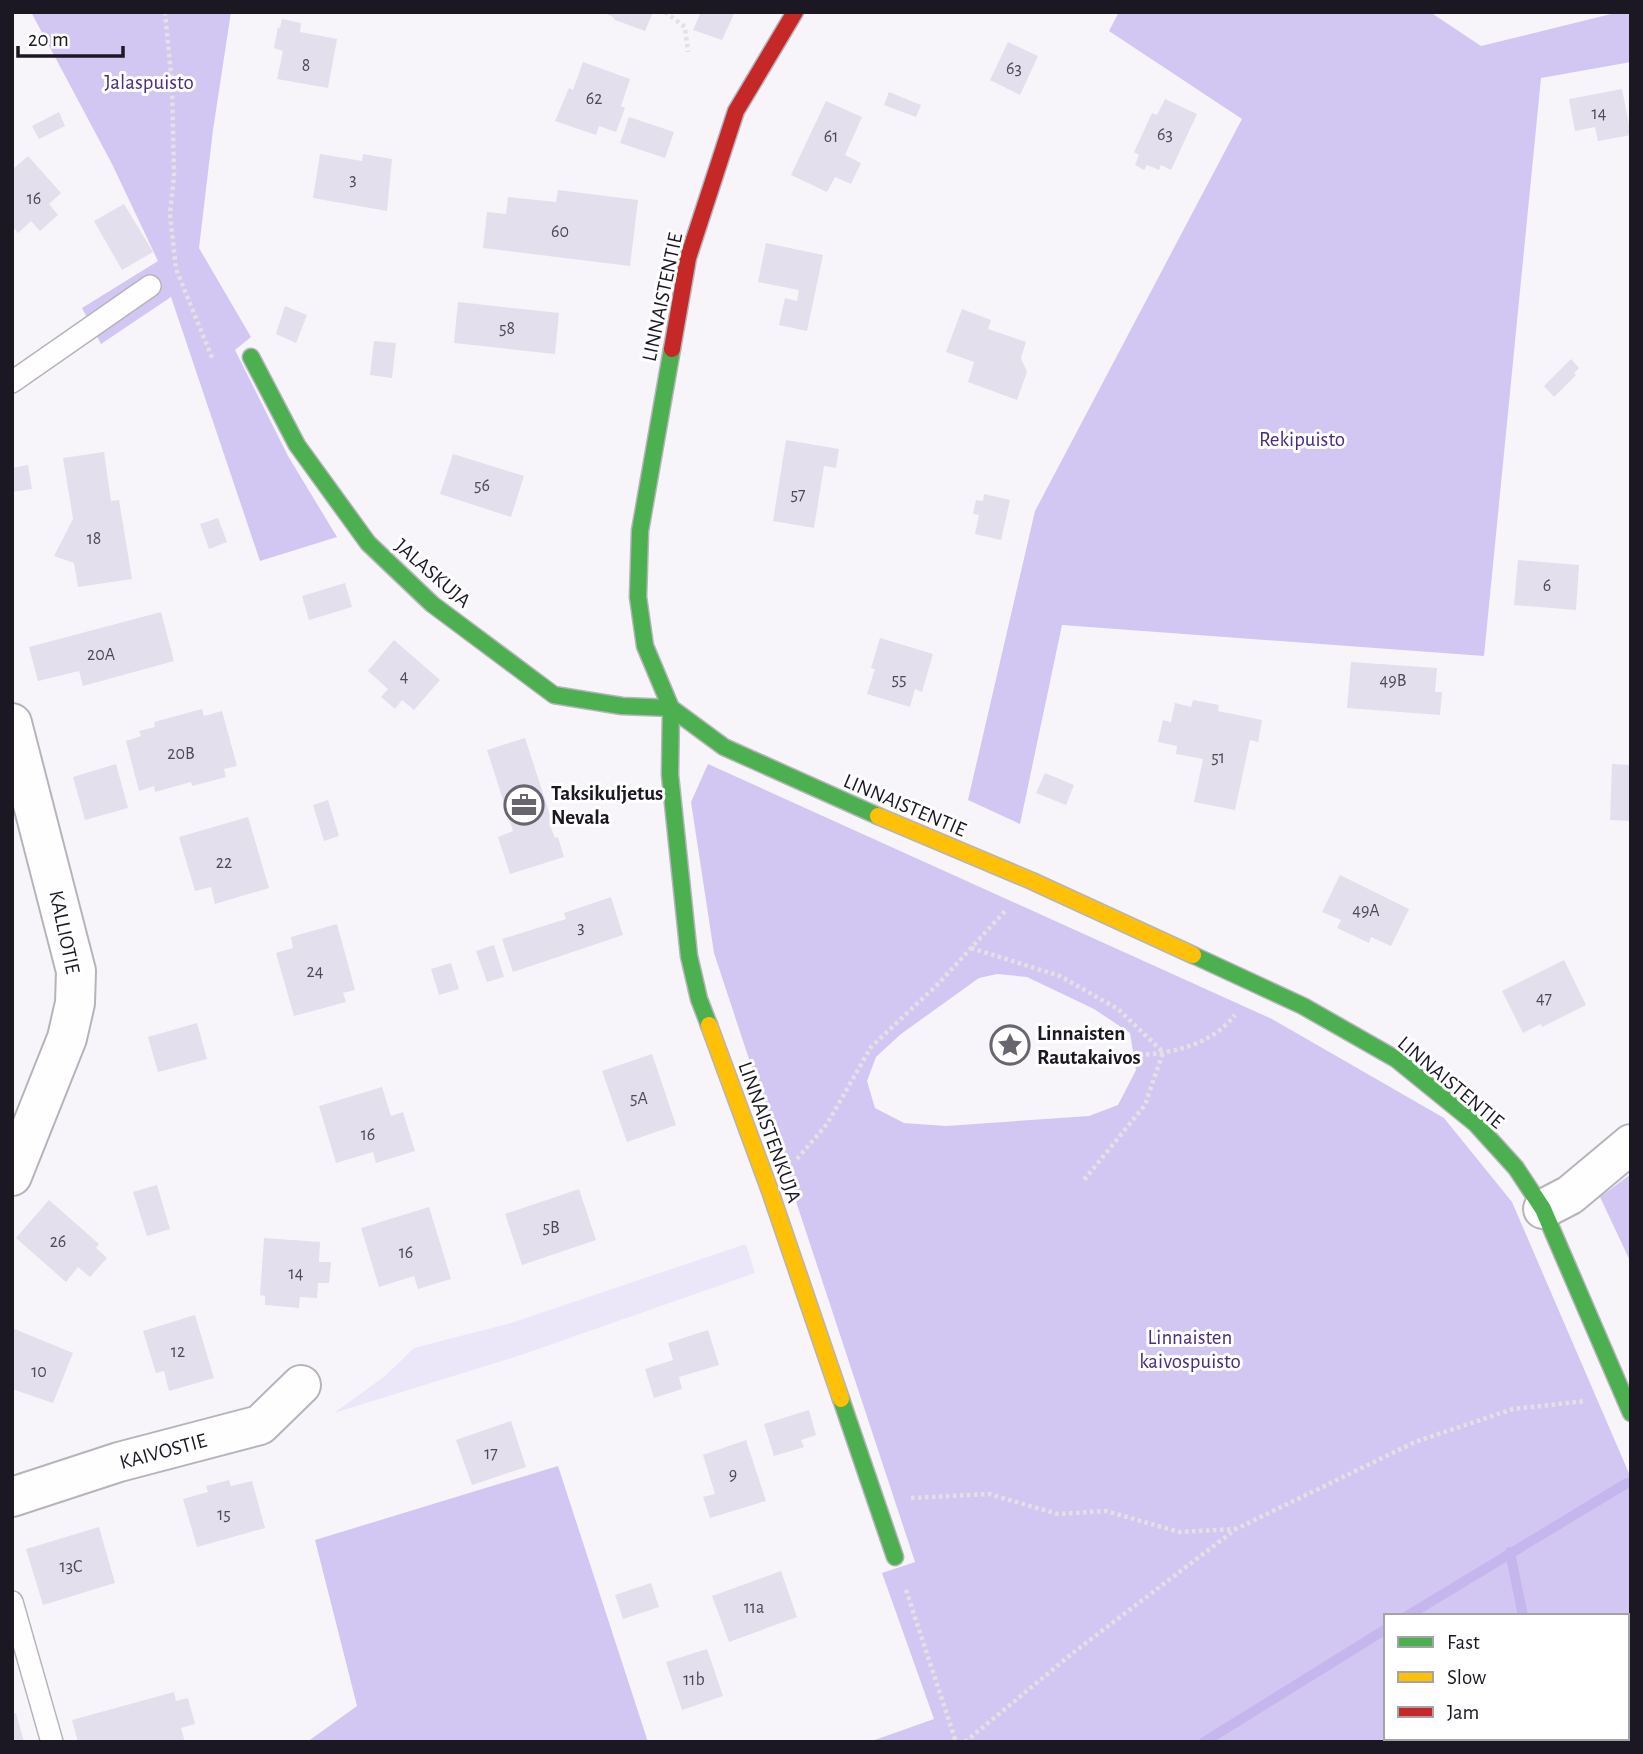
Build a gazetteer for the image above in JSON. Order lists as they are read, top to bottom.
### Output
{
  "streets": {
    "street": [
      "LINNAISTENTIE",
      "JALASKUJA",
      "KALLIOTIE",
      "LINNAISTENKUJA",
      "KAIVOSTIE"
    ]
  },
  "crossings": [
    ["LINNAISTENTIE", "JALASKUJA"],
    ["LINNAISTENTIE", "LINNAISTENKUJA"],
    ["JALASKUJA", "LINNAISTENKUJA"]
  ],
  "parks": ["Jalaspuisto", "Rekipuisto", "Linnaisten kaivospuisto"],
  "places": {
    "office": ["Taksikuljetus Nevala"],
    "place": ["Linnaisten Rautakaivos"]
  },
  "house_numbers": [
    "8",
    "63",
    "62",
    "14",
    "63",
    "61",
    "3",
    "16",
    "60",
    "58",
    "56",
    "57",
    "18",
    "6",
    "20A",
    "4",
    "55",
    "49B",
    "20B",
    "51",
    "22",
    "49A",
    "3",
    "24",
    "47",
    "5A",
    "16",
    "5B",
    "26",
    "16",
    "14",
    "12",
    "10",
    "17",
    "9",
    "15",
    "13C",
    "11a",
    "11b"
  ],
  "legend": ["Fast", "Slow", "Jam"],
  "scale_bar": "20 m"
}
